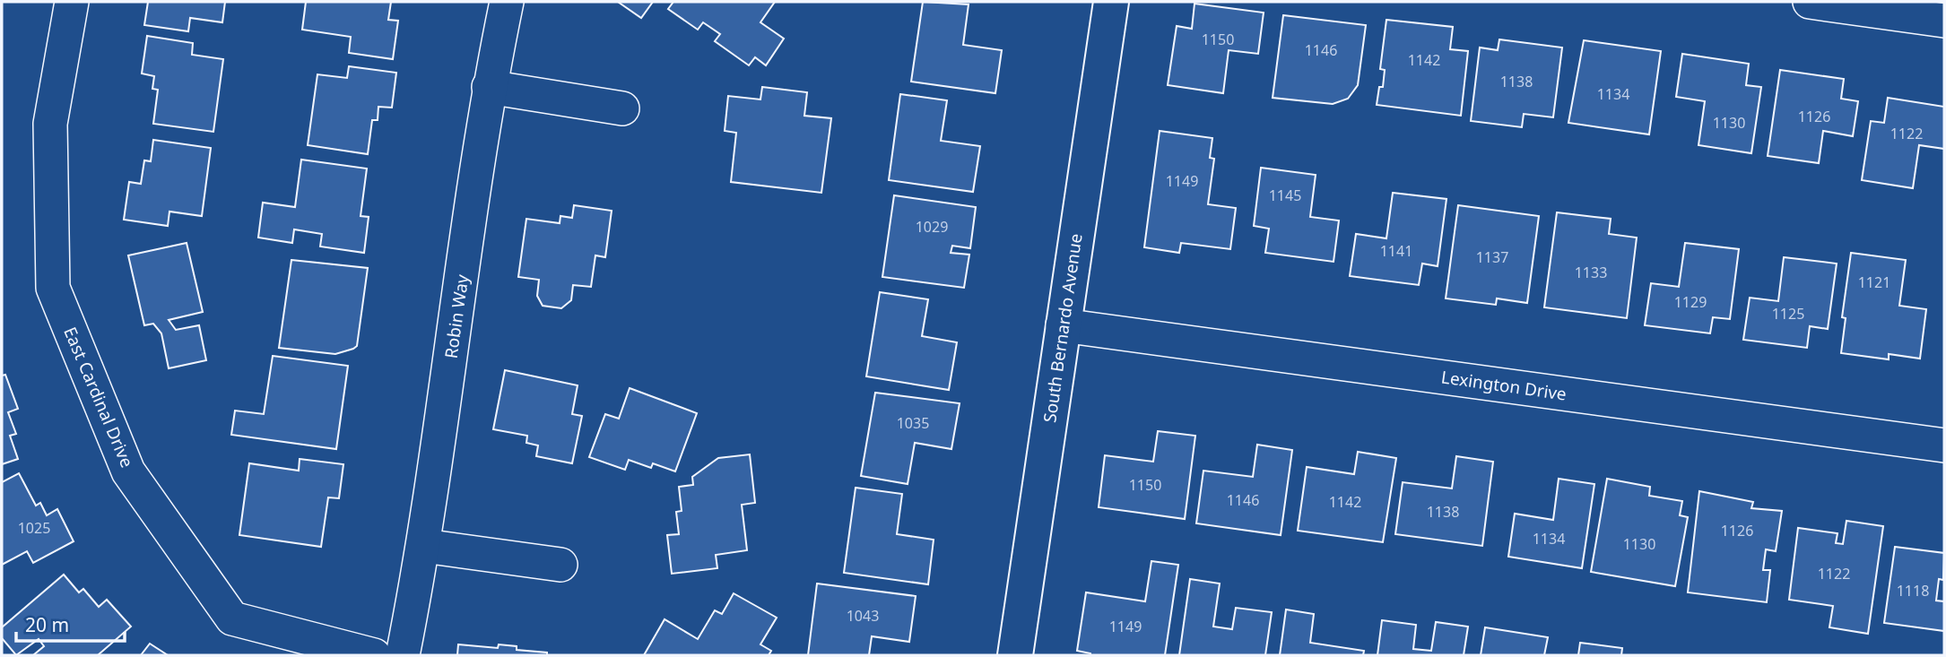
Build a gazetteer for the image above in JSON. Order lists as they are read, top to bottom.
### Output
{
  "streets": {
    "street": [
      "Robin Way",
      "South Bernardo Avenue",
      "Lexington Drive",
      "East Cardinal Drive"
    ]
  },
  "crossings": [
    ["South Bernardo Avenue", "Lexington Drive"]
  ],
  "house_numbers": [
    "1150",
    "1146",
    "1142",
    "1138",
    "1134",
    "1126",
    "1130",
    "1122",
    "1149",
    "1145",
    "1029",
    "1141",
    "1137",
    "1133",
    "1121",
    "1129",
    "1125",
    "1035",
    "1150",
    "1146",
    "1142",
    "1138",
    "1025",
    "1126",
    "1134",
    "1130",
    "1122",
    "1118",
    "1043",
    "1149"
  ],
  "scale_bar": "20 m"
}
